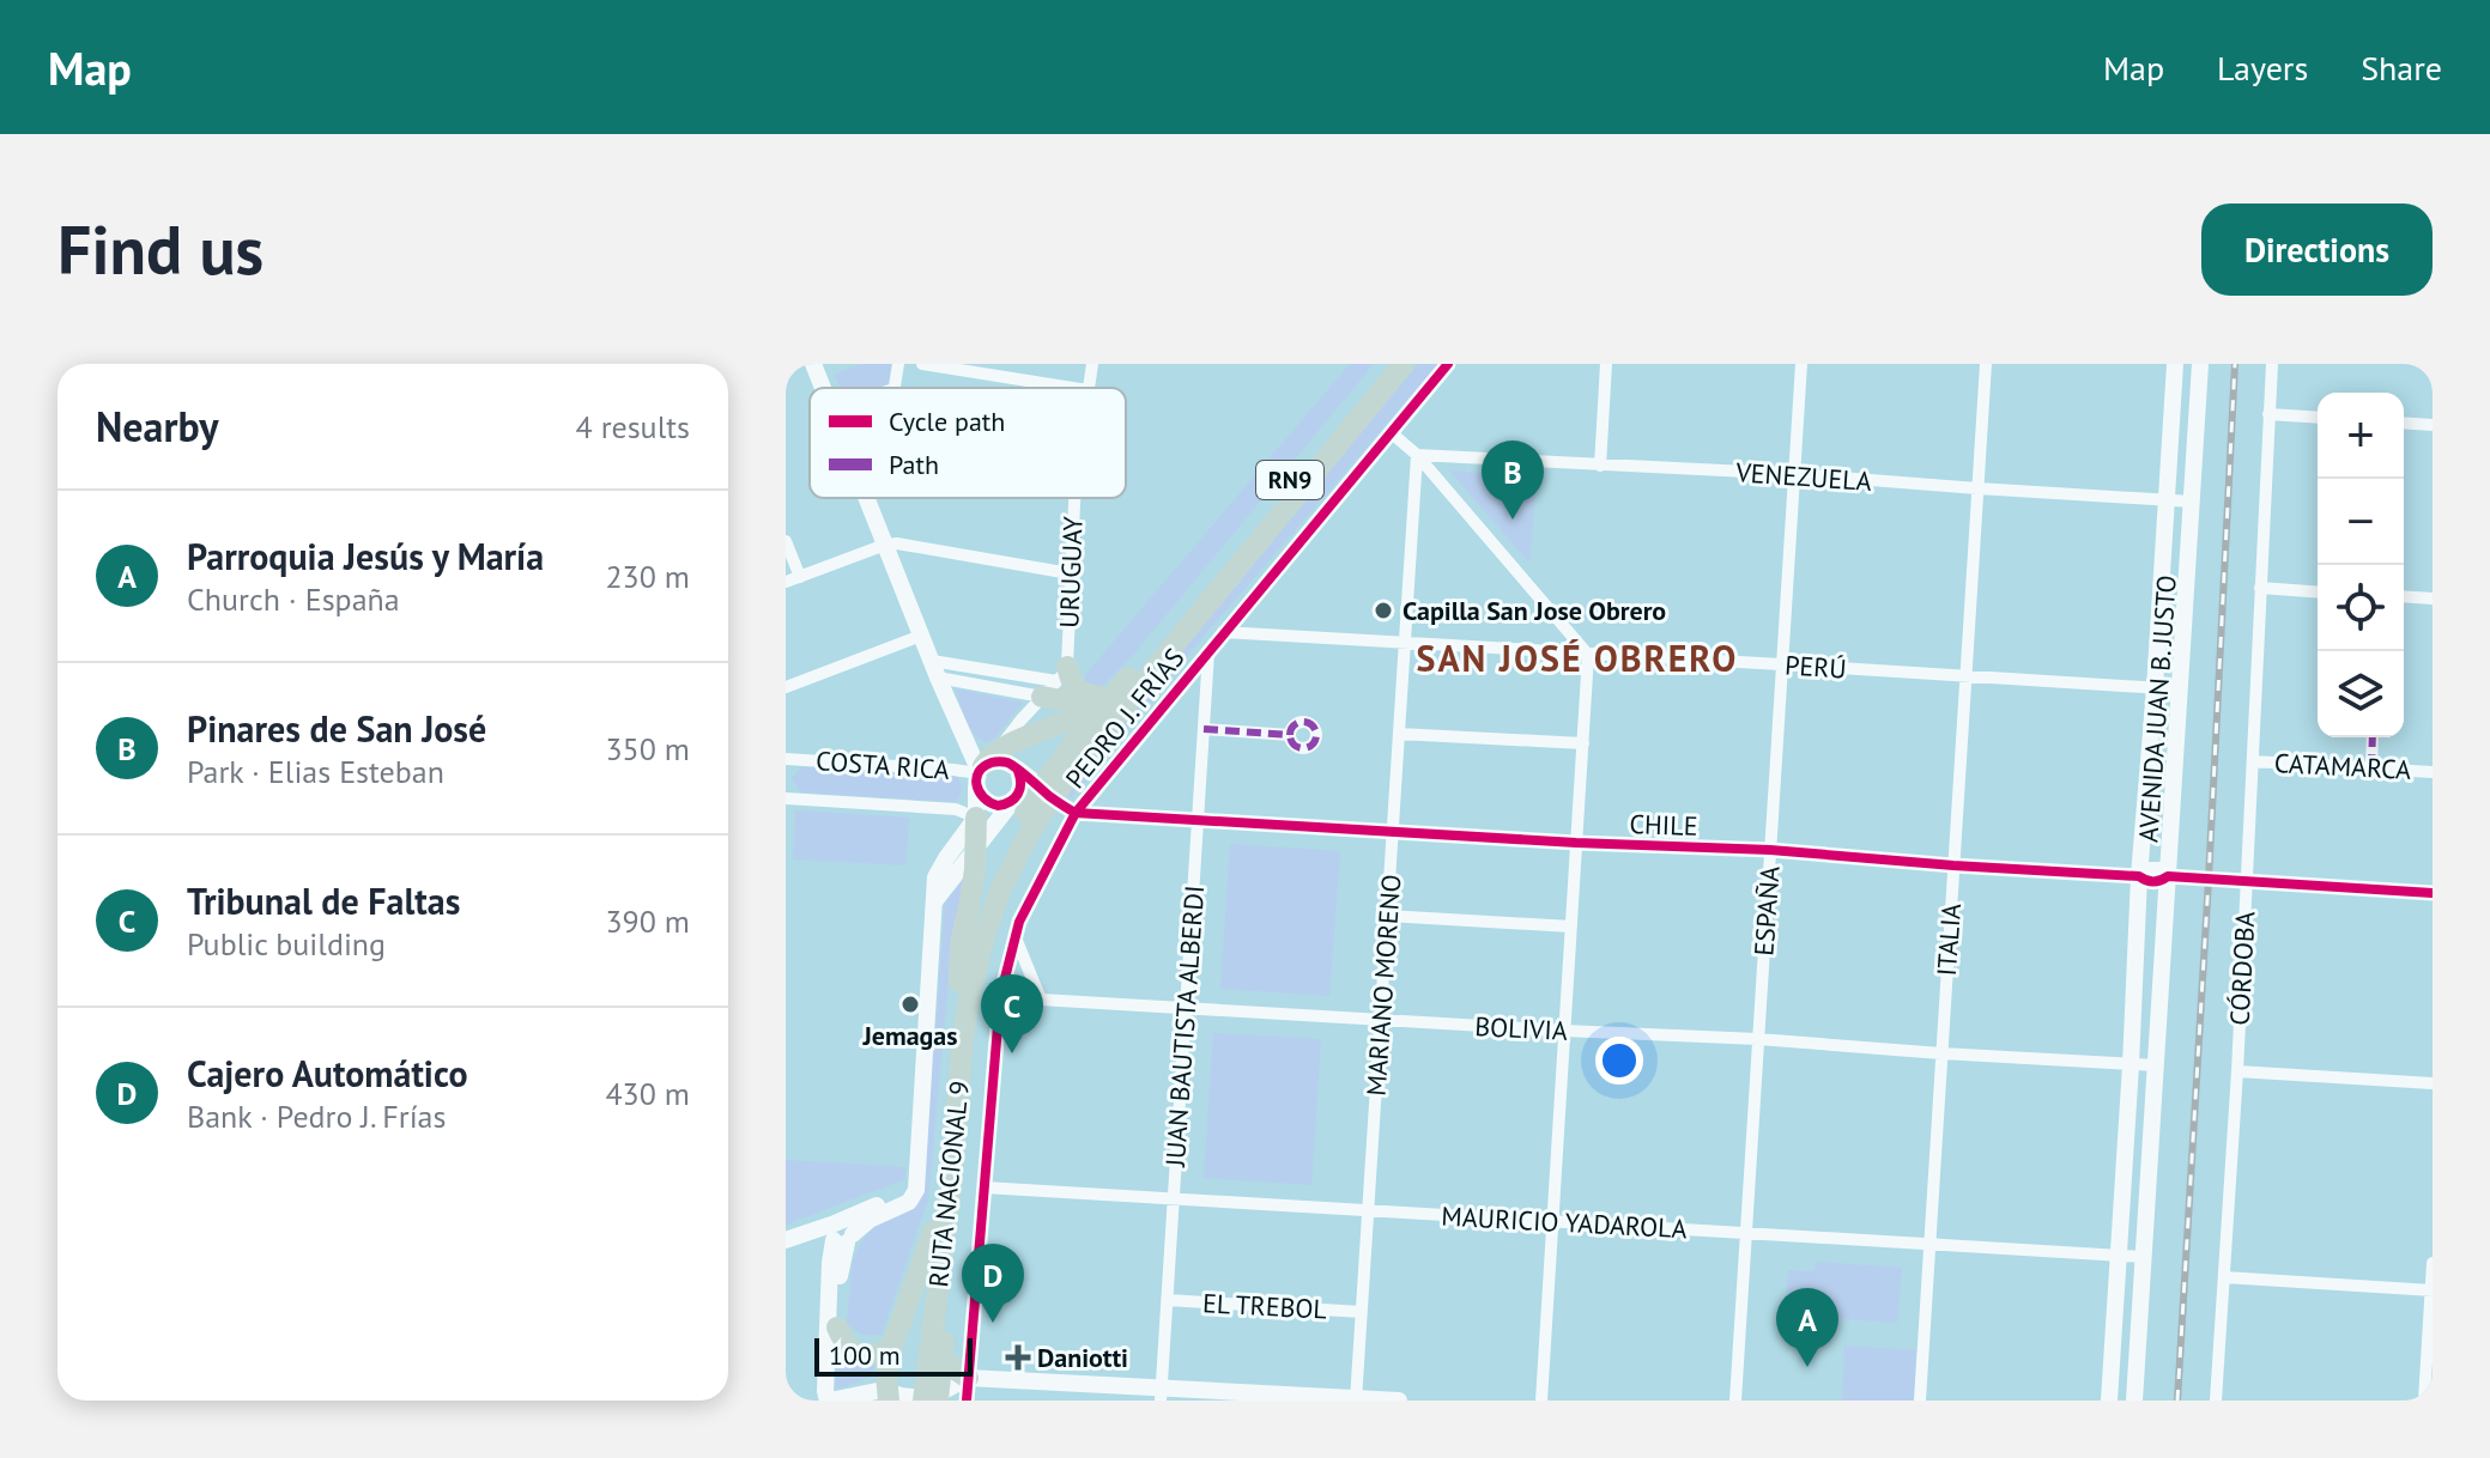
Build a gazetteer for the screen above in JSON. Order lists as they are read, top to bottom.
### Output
{
  "streets": {
    "highway": ["RN9", "RUTA NACIONAL 9"],
    "main road": ["AVENIDA JUAN B. JUSTO"],
    "street": [
      "VENEZUELA",
      "URUGUAY",
      "PERÚ",
      "PEDRO J. FRÍAS",
      "COSTA RICA",
      "CATAMARCA",
      "CHILE",
      "ESPAÑA",
      "ITALIA",
      "CÓRDOBA",
      "MARIANO MORENO",
      "JUAN BAUTISTA ALBERDI",
      "BOLIVIA",
      "MAURICIO YADAROLA",
      "EL TREBOL"
    ]
  },
  "crossings": [
    ["VENEZUELA", "AVENIDA JUAN B. JUSTO"],
    ["VENEZUELA", "ESPAÑA"],
    ["VENEZUELA", "ITALIA"],
    ["VENEZUELA", "MARIANO MORENO"],
    ["RN9", "RUTA NACIONAL 9"],
    ["PERÚ", "AVENIDA JUAN B. JUSTO"],
    ["PERÚ", "PEDRO J. FRÍAS"],
    ["PERÚ", "ESPAÑA"],
    ["PERÚ", "ITALIA"],
    ["PERÚ", "MARIANO MORENO"],
    ["AVENIDA JUAN B. JUSTO", "CHILE"],
    ["AVENIDA JUAN B. JUSTO", "BOLIVIA"],
    ["AVENIDA JUAN B. JUSTO", "MAURICIO YADAROLA"],
    ["PEDRO J. FRÍAS", "CHILE"],
    ["PEDRO J. FRÍAS", "JUAN BAUTISTA ALBERDI"],
    ["PEDRO J. FRÍAS", "BOLIVIA"],
    ["PEDRO J. FRÍAS", "MAURICIO YADAROLA"],
    ["CATAMARCA", "CÓRDOBA"],
    ["CHILE", "ESPAÑA"],
    ["CHILE", "ITALIA"],
    ["CHILE", "CÓRDOBA"],
    ["CHILE", "MARIANO MORENO"],
    ["CHILE", "JUAN BAUTISTA ALBERDI"],
    ["ESPAÑA", "BOLIVIA"],
    ["ESPAÑA", "MAURICIO YADAROLA"],
    ["ITALIA", "BOLIVIA"],
    ["ITALIA", "MAURICIO YADAROLA"],
    ["MARIANO MORENO", "BOLIVIA"],
    ["MARIANO MORENO", "MAURICIO YADAROLA"],
    ["MARIANO MORENO", "EL TREBOL"],
    ["JUAN BAUTISTA ALBERDI", "BOLIVIA"],
    ["JUAN BAUTISTA ALBERDI", "MAURICIO YADAROLA"],
    ["JUAN BAUTISTA ALBERDI", "EL TREBOL"]
  ],
  "districts": ["SAN JOSÉ OBRERO"],
  "places": {
    "other": ["Capilla San Jose Obrero", "Jemagas"],
    "health": ["Daniotti"]
  },
  "legend": ["Cycle path", "Path"],
  "scale_bar": "100 m",
  "page": {
    "header": "Map",
    "nav": ["Map", "Layers", "Share"],
    "buttons": "Directions",
    "title": "Find us",
    "heading": ["Nearby", "4 results"],
    "map_buttons": ["+", "−"],
    "pins": [
      "B",
      "C",
      "D",
      "A"
    ],
    "list": [
      {
        "mark": "A",
        "name": "Parroquia Jesús y María",
        "note": "Church · España",
        "value": "230 m"
      },
      {
        "mark": "B",
        "name": "Pinares de San José",
        "note": "Park · Elias Esteban",
        "value": "350 m"
      },
      {
        "mark": "C",
        "name": "Tribunal de Faltas",
        "note": "Public building",
        "value": "390 m"
      },
      {
        "mark": "D",
        "name": "Cajero Automático",
        "note": "Bank · Pedro J. Frías",
        "value": "430 m"
      }
    ],
    "scale": "100 m"
  }
}
